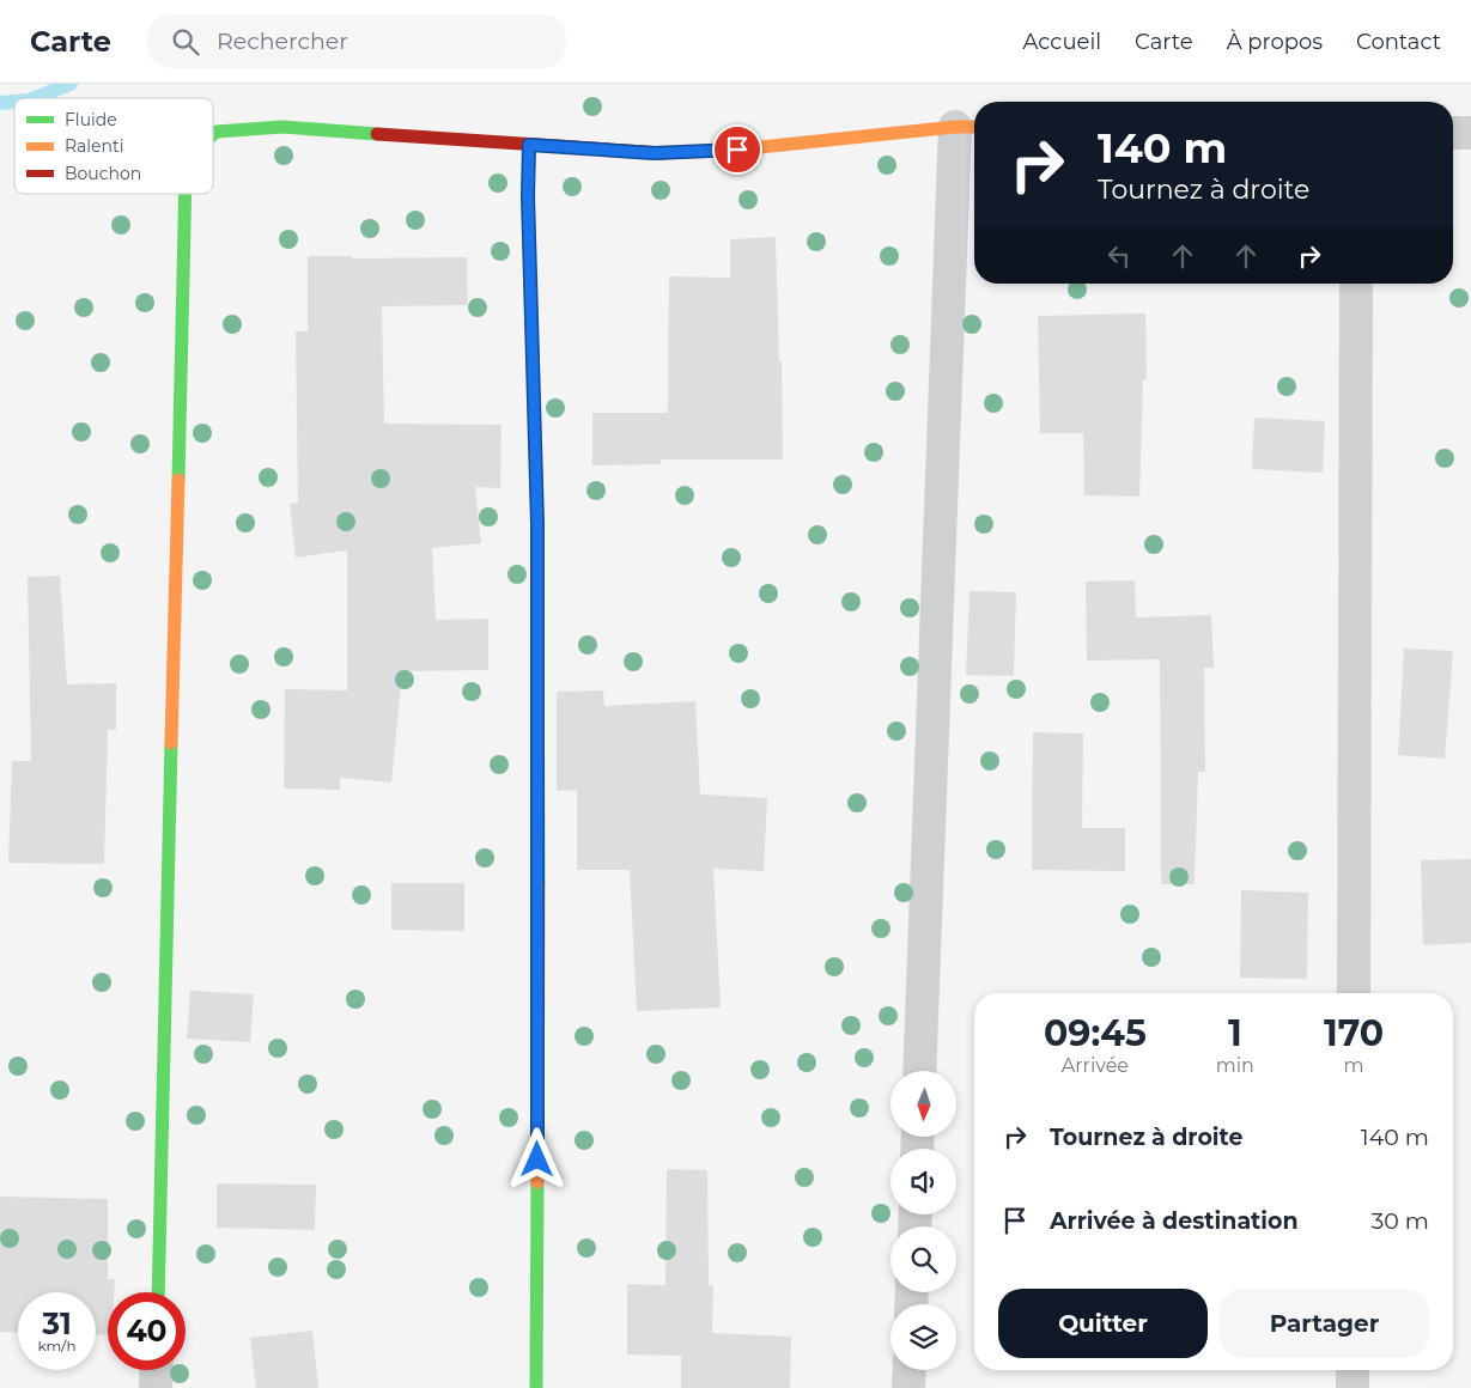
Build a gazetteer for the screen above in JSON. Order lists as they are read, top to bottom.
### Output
{
  "legend": ["Fluide", "Ralenti", "Bouchon"],
  "north": "bottom",
  "page": {
    "header": "Carte",
    "search": "Rechercher",
    "nav": [
      "Accueil",
      "Carte",
      "À propos",
      "Contact"
    ],
    "turn": ["140 m", "Tournez à droite"],
    "eta": [
      "09:45",
      "Arrivée",
      "1",
      "min",
      "170",
      "m"
    ],
    "list": [
      {
        "name": "Tournez à droite",
        "value": "140 m"
      },
      {
        "name": "Arrivée à destination",
        "value": "30 m"
      }
    ],
    "buttons": ["Quitter", "Partager"],
    "speed": "31 km/h",
    "limit": "40"
  }
}
